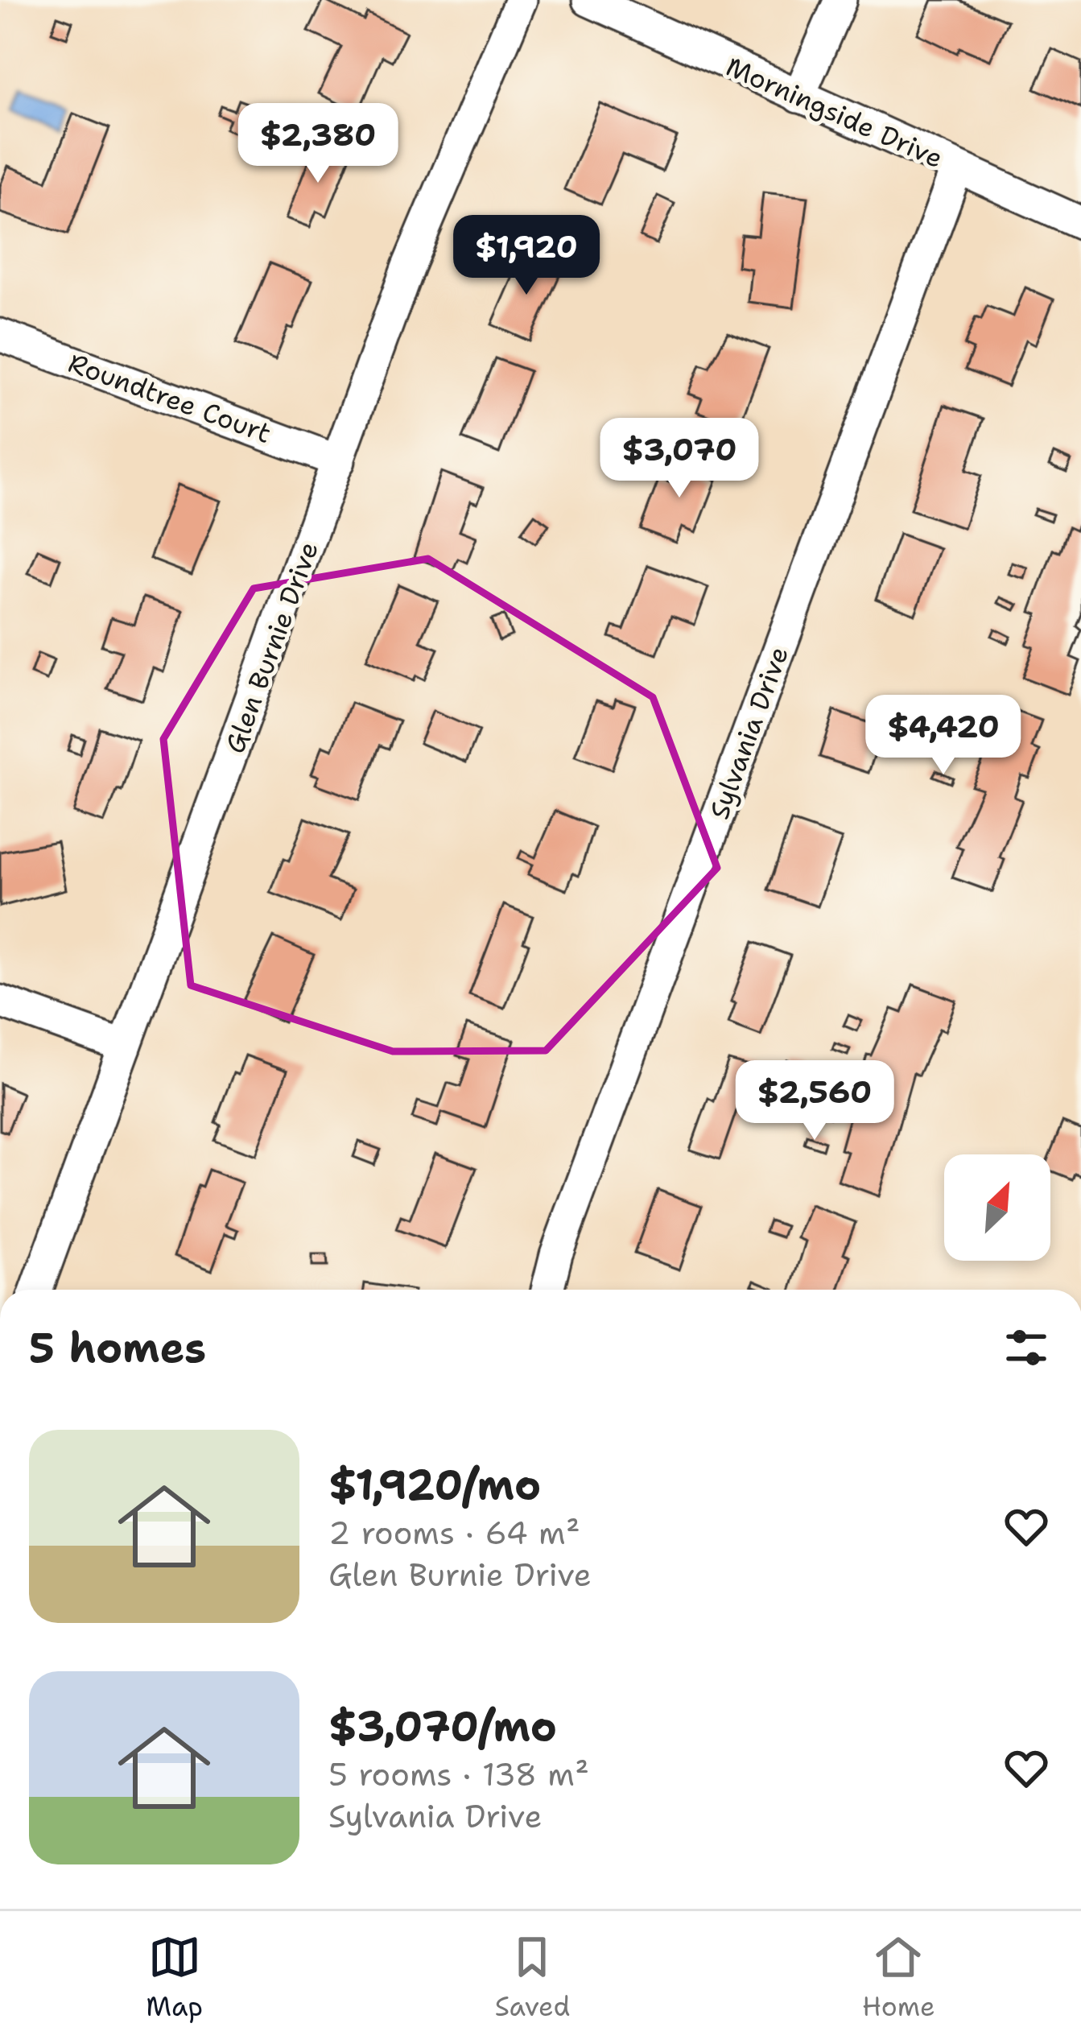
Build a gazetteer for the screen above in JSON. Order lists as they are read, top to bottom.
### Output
{
  "streets": {
    "street": [
      "Morningside Drive",
      "Roundtree Court",
      "Glen Burnie Drive",
      "Sylvania Drive"
    ]
  },
  "crossings": [
    ["Morningside Drive", "Sylvania Drive"],
    ["Roundtree Court", "Glen Burnie Drive"]
  ],
  "north": "top right",
  "page": {
    "price": [
      "$2,380",
      "$1,920",
      "$3,070",
      "$4,420",
      "$2,560"
    ],
    "heading": "5 homes",
    "list": [
      {
        "name": "$1,920/mo",
        "note": "2 rooms · 64 m² · Glen Burnie Drive"
      },
      {
        "name": "$3,070/mo",
        "note": "5 rooms · 138 m² · Sylvania Drive"
      }
    ],
    "tabs": ["Map", "Saved", "Home"]
  }
}
